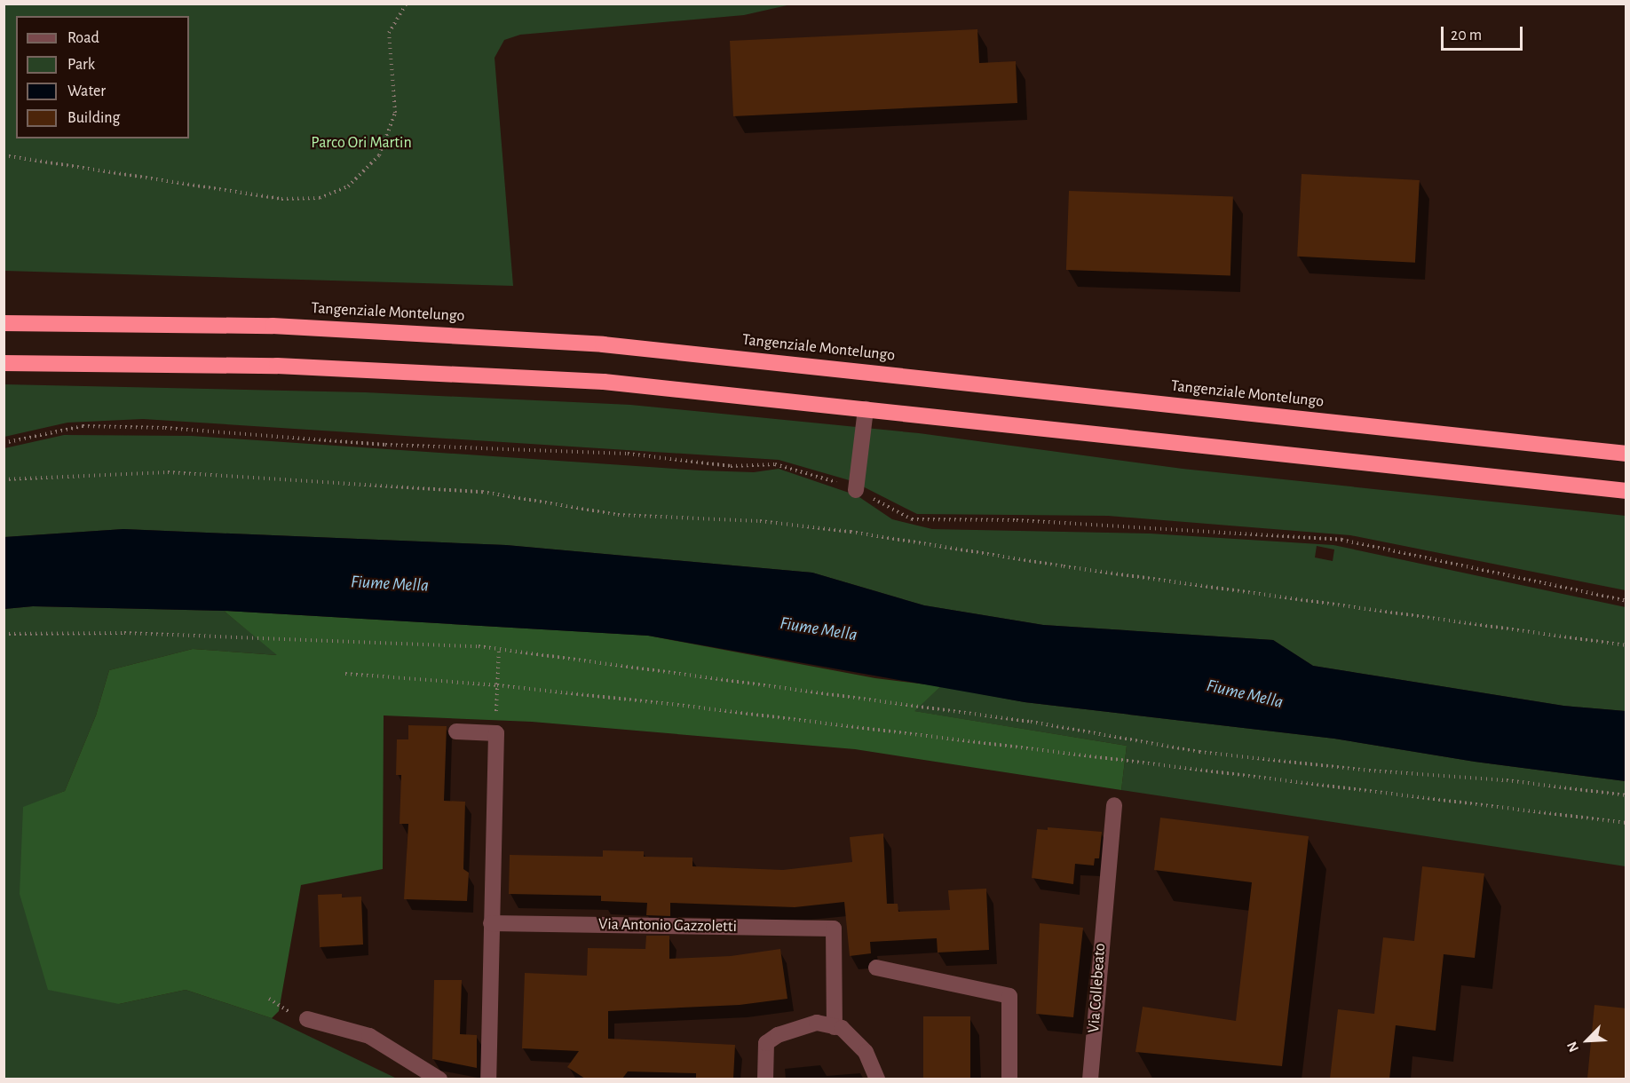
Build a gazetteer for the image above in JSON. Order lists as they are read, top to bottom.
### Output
{
  "streets": {
    "highway": ["Tangenziale Montelungo"],
    "street": ["Via Antonio Gazzoletti", "Via Collebeato"]
  },
  "water": ["Fiume Mella"],
  "parks": ["Parco Ori Martin"],
  "legend": [
    "Road",
    "Park",
    "Water",
    "Building"
  ],
  "scale_bar": "20 m",
  "north": "bottom left"
}
